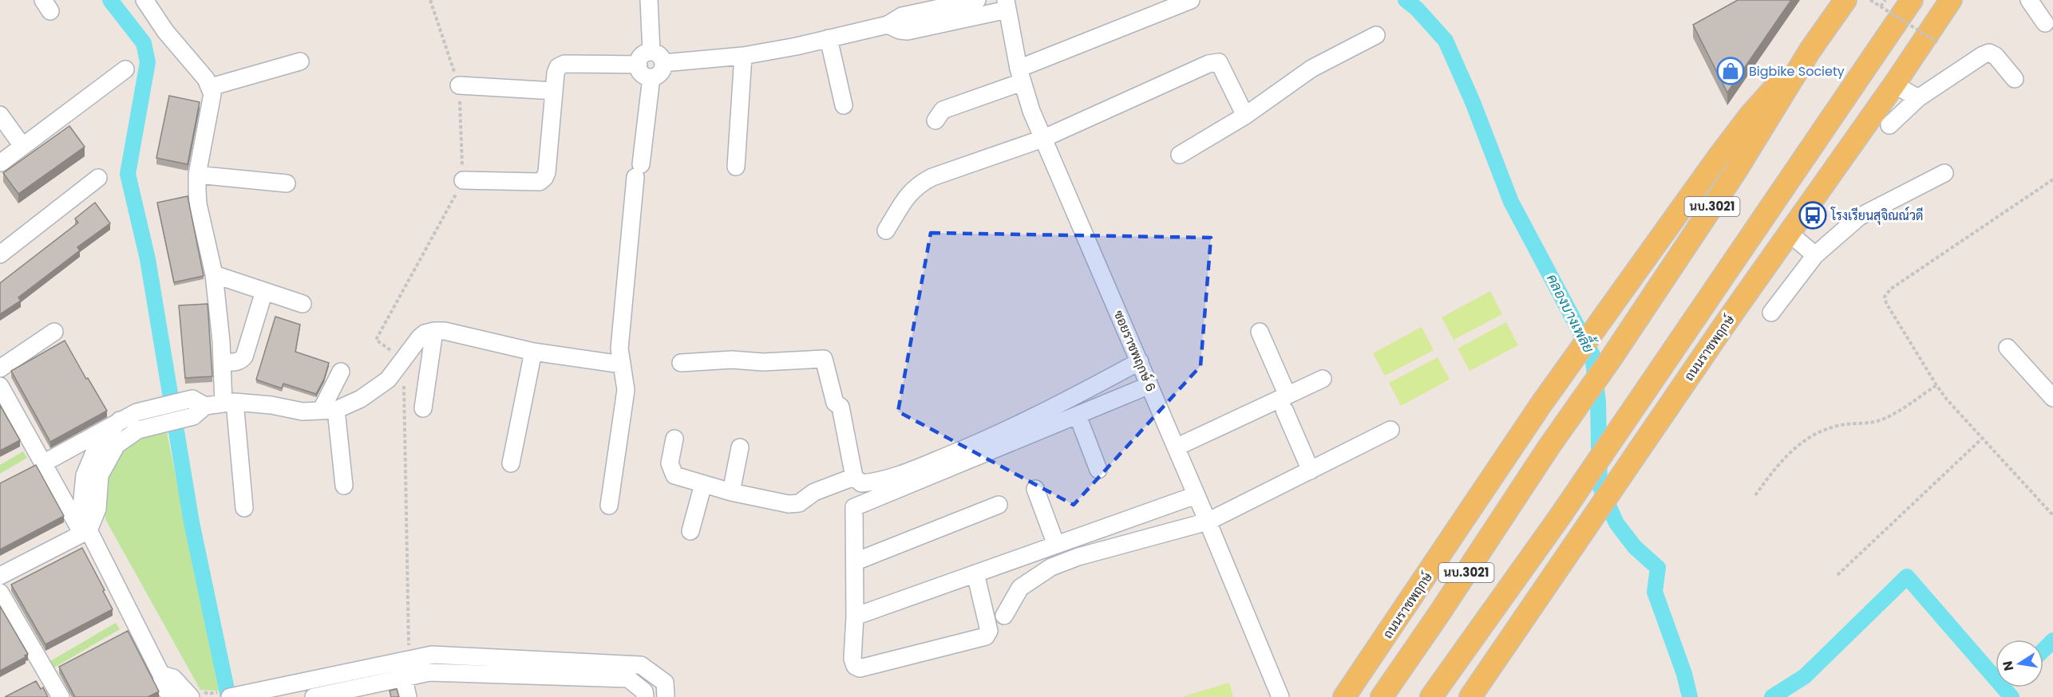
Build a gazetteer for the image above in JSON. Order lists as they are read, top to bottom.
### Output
{
  "streets": {
    "main road": ["นบ.3021", "ถนนราชพฤกษ์"],
    "street": ["ซอยราชพฤกษ์ 6"]
  },
  "water": ["คลองบางเพลี้ย"],
  "places": {
    "shop": ["Bigbike Society"],
    "bus stop": ["โรงเรียนสุจิณณ์วดี"]
  },
  "north": "left"
}
